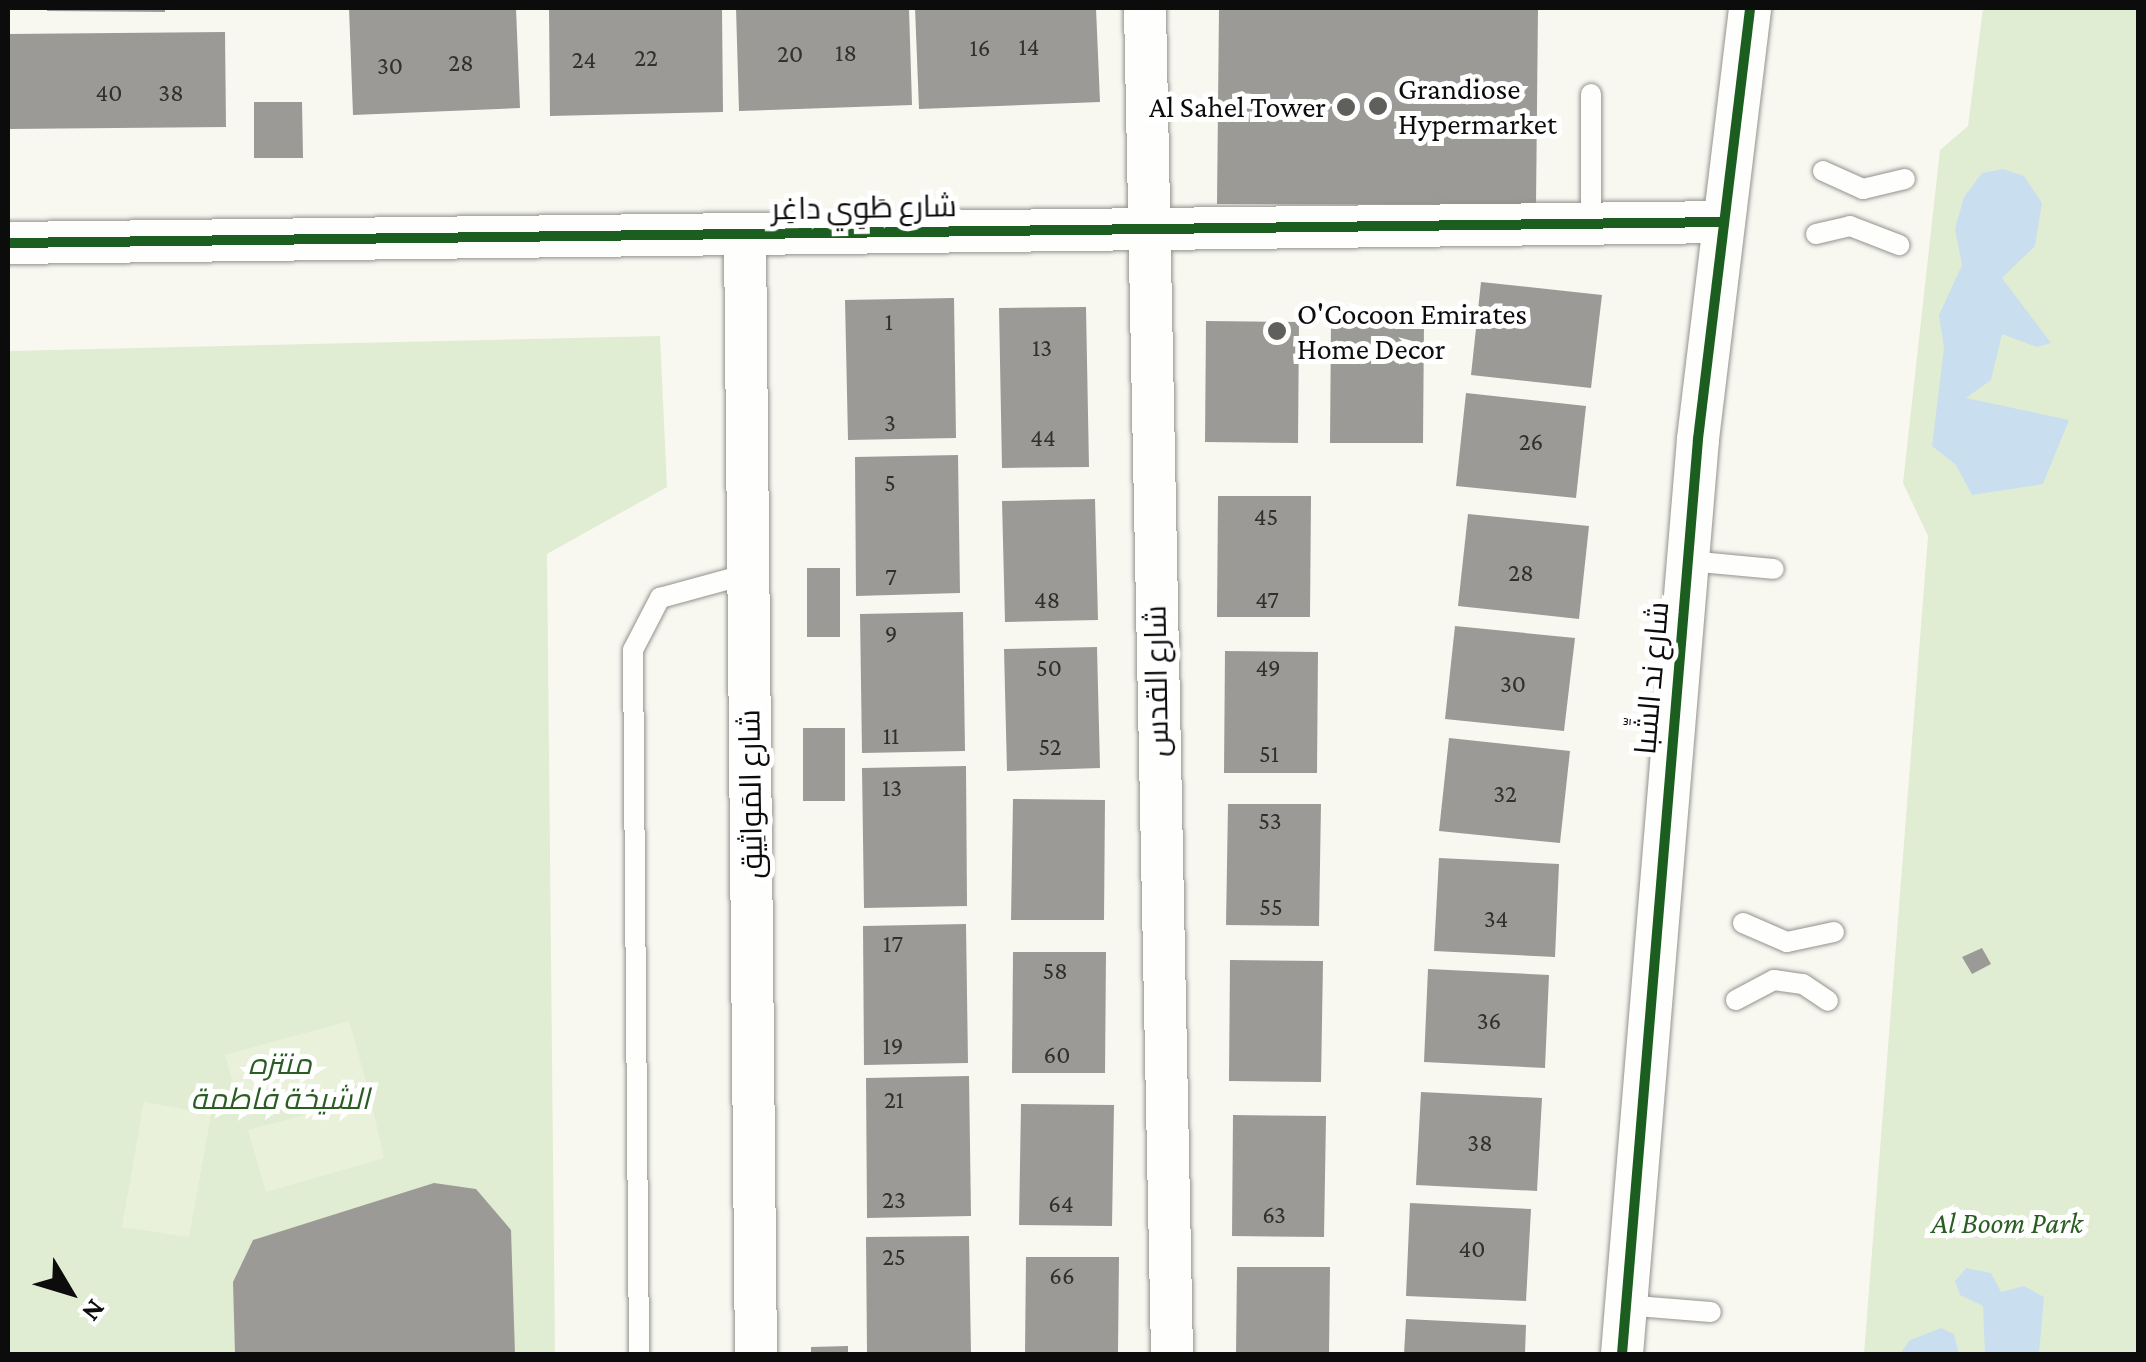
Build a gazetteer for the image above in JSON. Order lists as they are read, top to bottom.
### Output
{
  "streets": {
    "street": [
      "شارع طَوِي داغِر",
      "شارع ند الشِّبا",
      "شارع القدس",
      "شارع المَواثِيق"
    ]
  },
  "crossings": [
    ["شارع طَوِي داغِر", "شارع ند الشِّبا"],
    ["شارع طَوِي داغِر", "شارع القدس"],
    ["شارع طَوِي داغِر", "شارع المَواثِيق"]
  ],
  "parks": ["منتزه الشيخة فاطمة", "Al Boom Park"],
  "places": ["Grandiose Hypermarket", "Al Sahel Tower", "O'Cocoon Emirates Home Decor"],
  "house_numbers": [
    "14",
    "16",
    "18",
    "20",
    "22",
    "24",
    "28",
    "30",
    "40",
    "38",
    "1",
    "13",
    "3",
    "44",
    "26",
    "5",
    "45",
    "28",
    "7",
    "48",
    "47",
    "9",
    "50",
    "49",
    "30",
    "11",
    "52",
    "51",
    "13",
    "32",
    "53",
    "55",
    "34",
    "17",
    "58",
    "36",
    "19",
    "60",
    "21",
    "38",
    "23",
    "64",
    "63",
    "40",
    "25",
    "66"
  ],
  "north": "bottom right"
}
